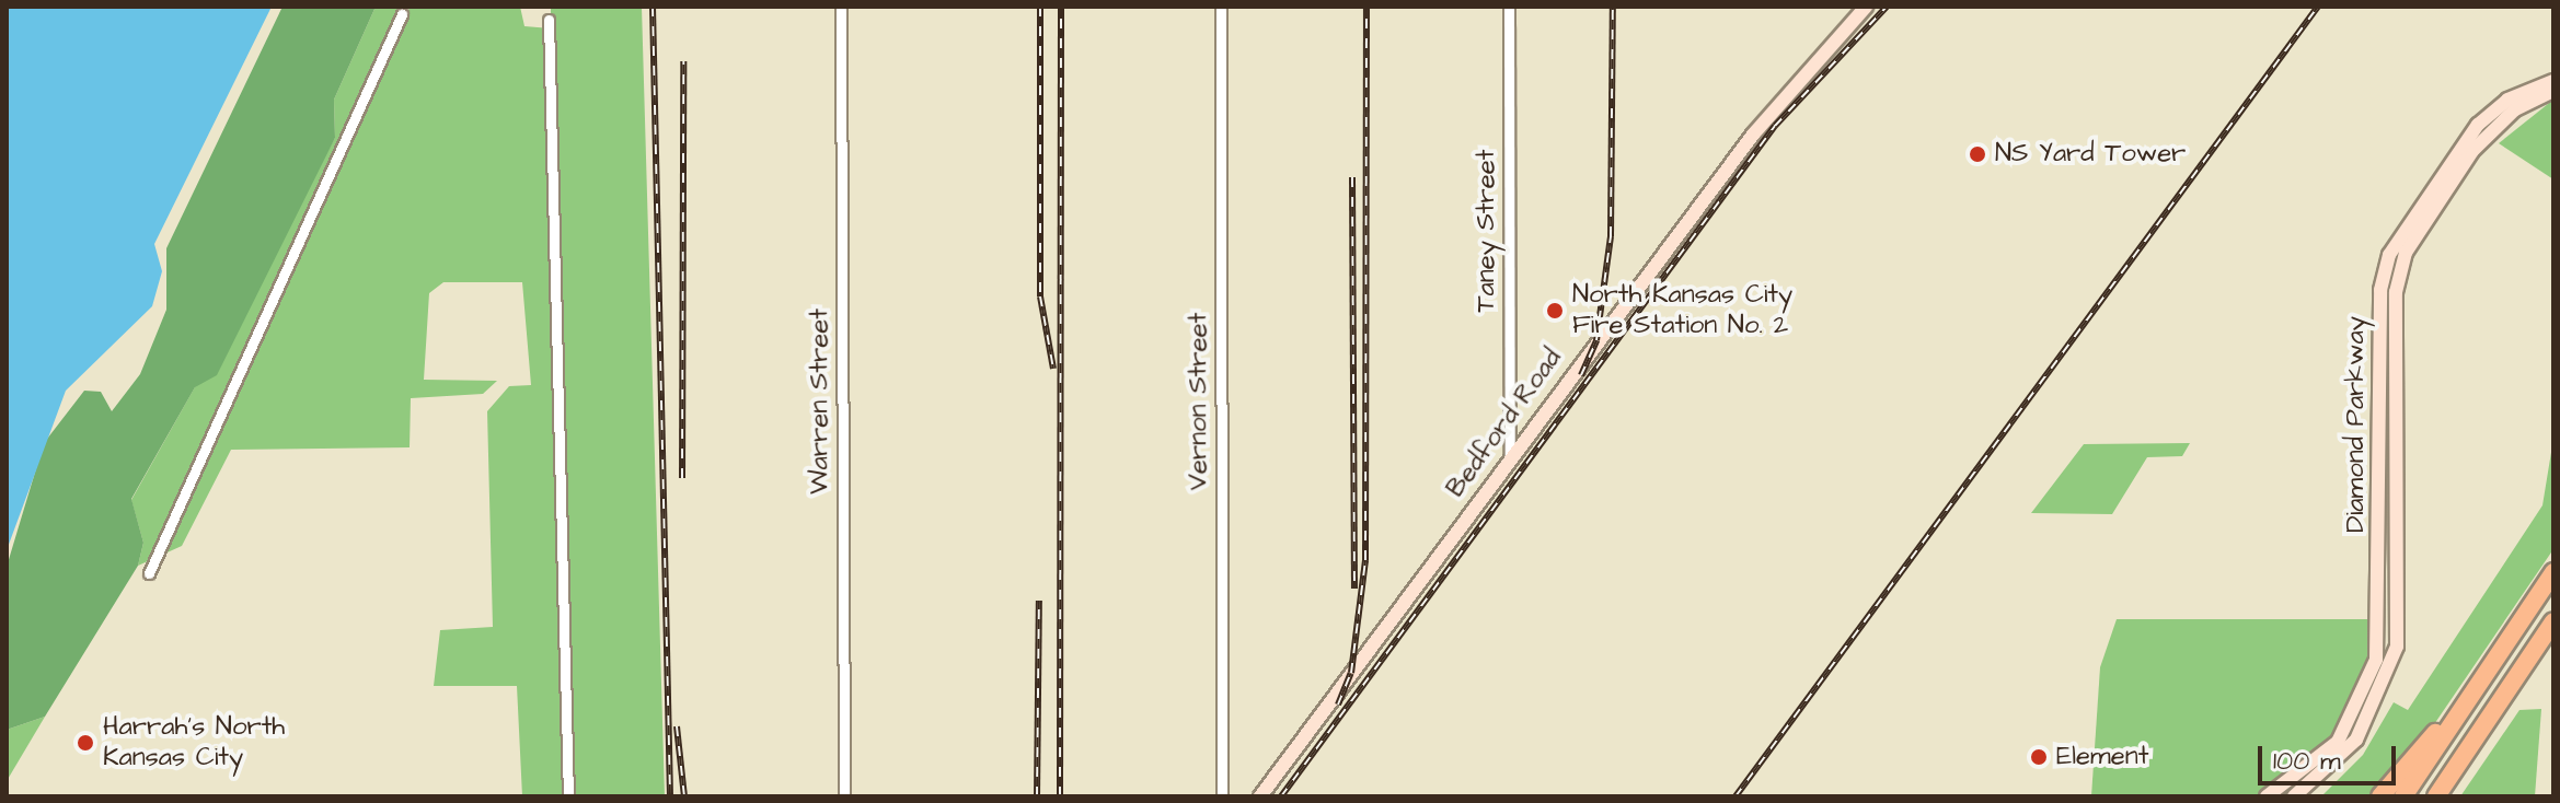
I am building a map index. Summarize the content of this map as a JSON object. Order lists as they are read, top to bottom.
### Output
{
  "streets": {
    "street": [
      "Taney Street",
      "Warren Street",
      "Vernon Street",
      "Bedford Road",
      "Diamond Parkway"
    ]
  },
  "crossings": [
    ["Taney Street", "Bedford Road"]
  ],
  "places": [
    "NS Yard Tower",
    "North Kansas City Fire Station No. 2",
    "Harrah's North Kansas City",
    "Element"
  ],
  "scale_bar": "100 m"
}
